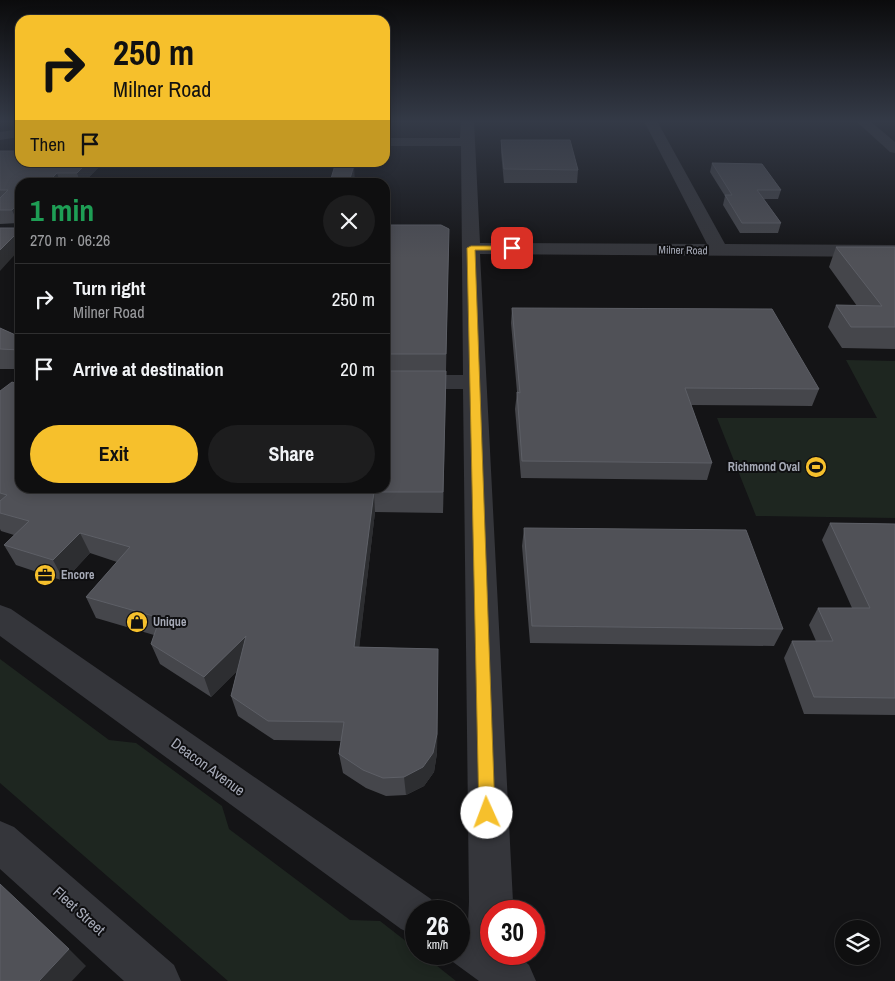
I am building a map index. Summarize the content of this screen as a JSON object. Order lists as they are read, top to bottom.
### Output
{
  "streets": {
    "street": ["Milner Road", "Deacon Avenue", "Fleet Street"]
  },
  "places": {
    "sports": ["Richmond Oval"],
    "office": ["Encore"],
    "shop": ["Unique"]
  },
  "page": {
    "turn": ["250 m", "Milner Road"],
    "then": "Then",
    "heading": ["1 min", "270 m · 06:26"],
    "list": [
      {
        "name": "Turn right",
        "note": "Milner Road",
        "value": "250 m"
      },
      {
        "name": "Arrive at destination",
        "value": "20 m"
      }
    ],
    "buttons": ["Exit", "Share"],
    "speed": "26 km/h",
    "limit": "30"
  }
}
